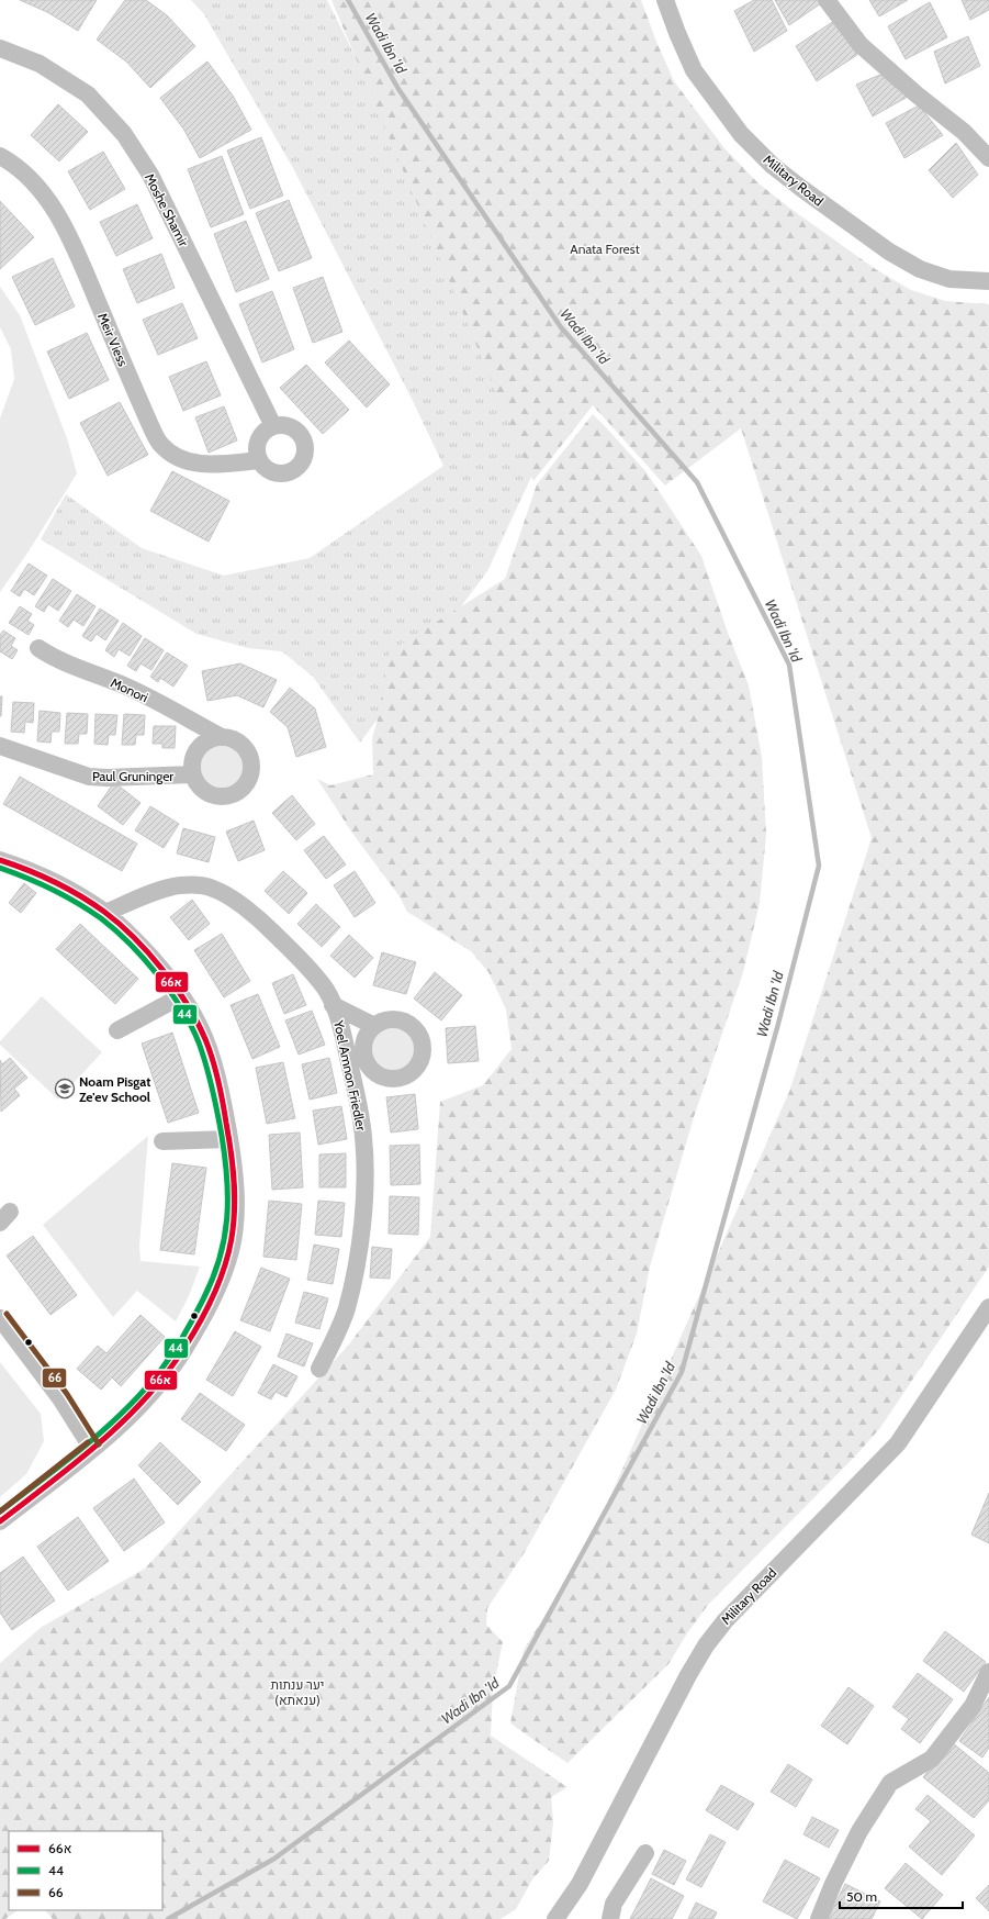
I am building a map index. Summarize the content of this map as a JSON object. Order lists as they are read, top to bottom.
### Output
{
  "streets": {
    "street": [
      "Military Road",
      "Moshe Shamir",
      "Meir Viess",
      "Monori",
      "Paul Gruninger",
      "Yoel Amnon Friedler"
    ]
  },
  "crossings": [
    ["Moshe Shamir", "Meir Viess"],
    ["Monori", "Paul Gruninger"]
  ],
  "water": ["Wadi Ibn 'Id"],
  "parks": ["Anata Forest", "יער ענתות (ענאתא)"],
  "places": {
    "school or university": ["Noam Pisgat Ze'ev School"]
  },
  "lines": ["transit line 66א", "transit line 44", "transit line 66"],
  "legend": ["66א", "44", "66"],
  "scale_bar": "50 m"
}
